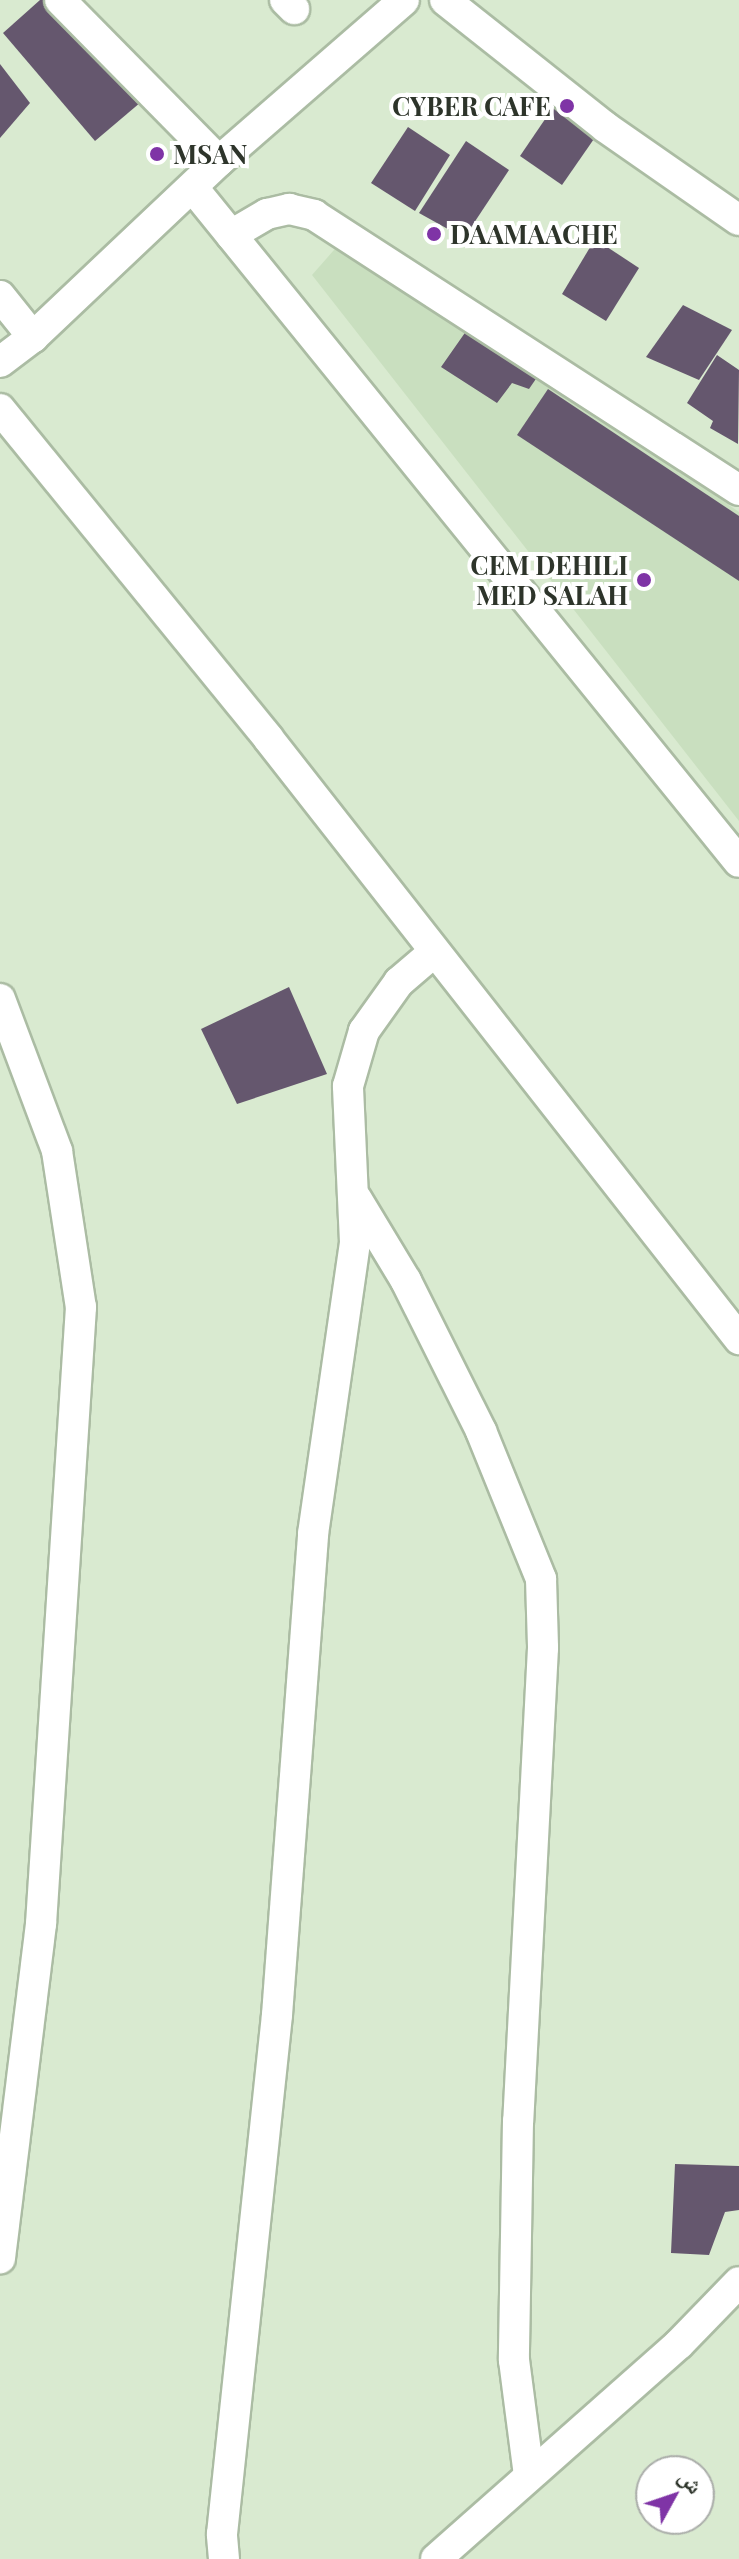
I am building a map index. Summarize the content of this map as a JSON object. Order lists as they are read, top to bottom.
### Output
{
  "places": [
    "CYBER CAFE",
    "MSAN",
    "DAAMAACHE",
    "CEM DEHILI MED SALAH"
  ],
  "north": "top right"
}
